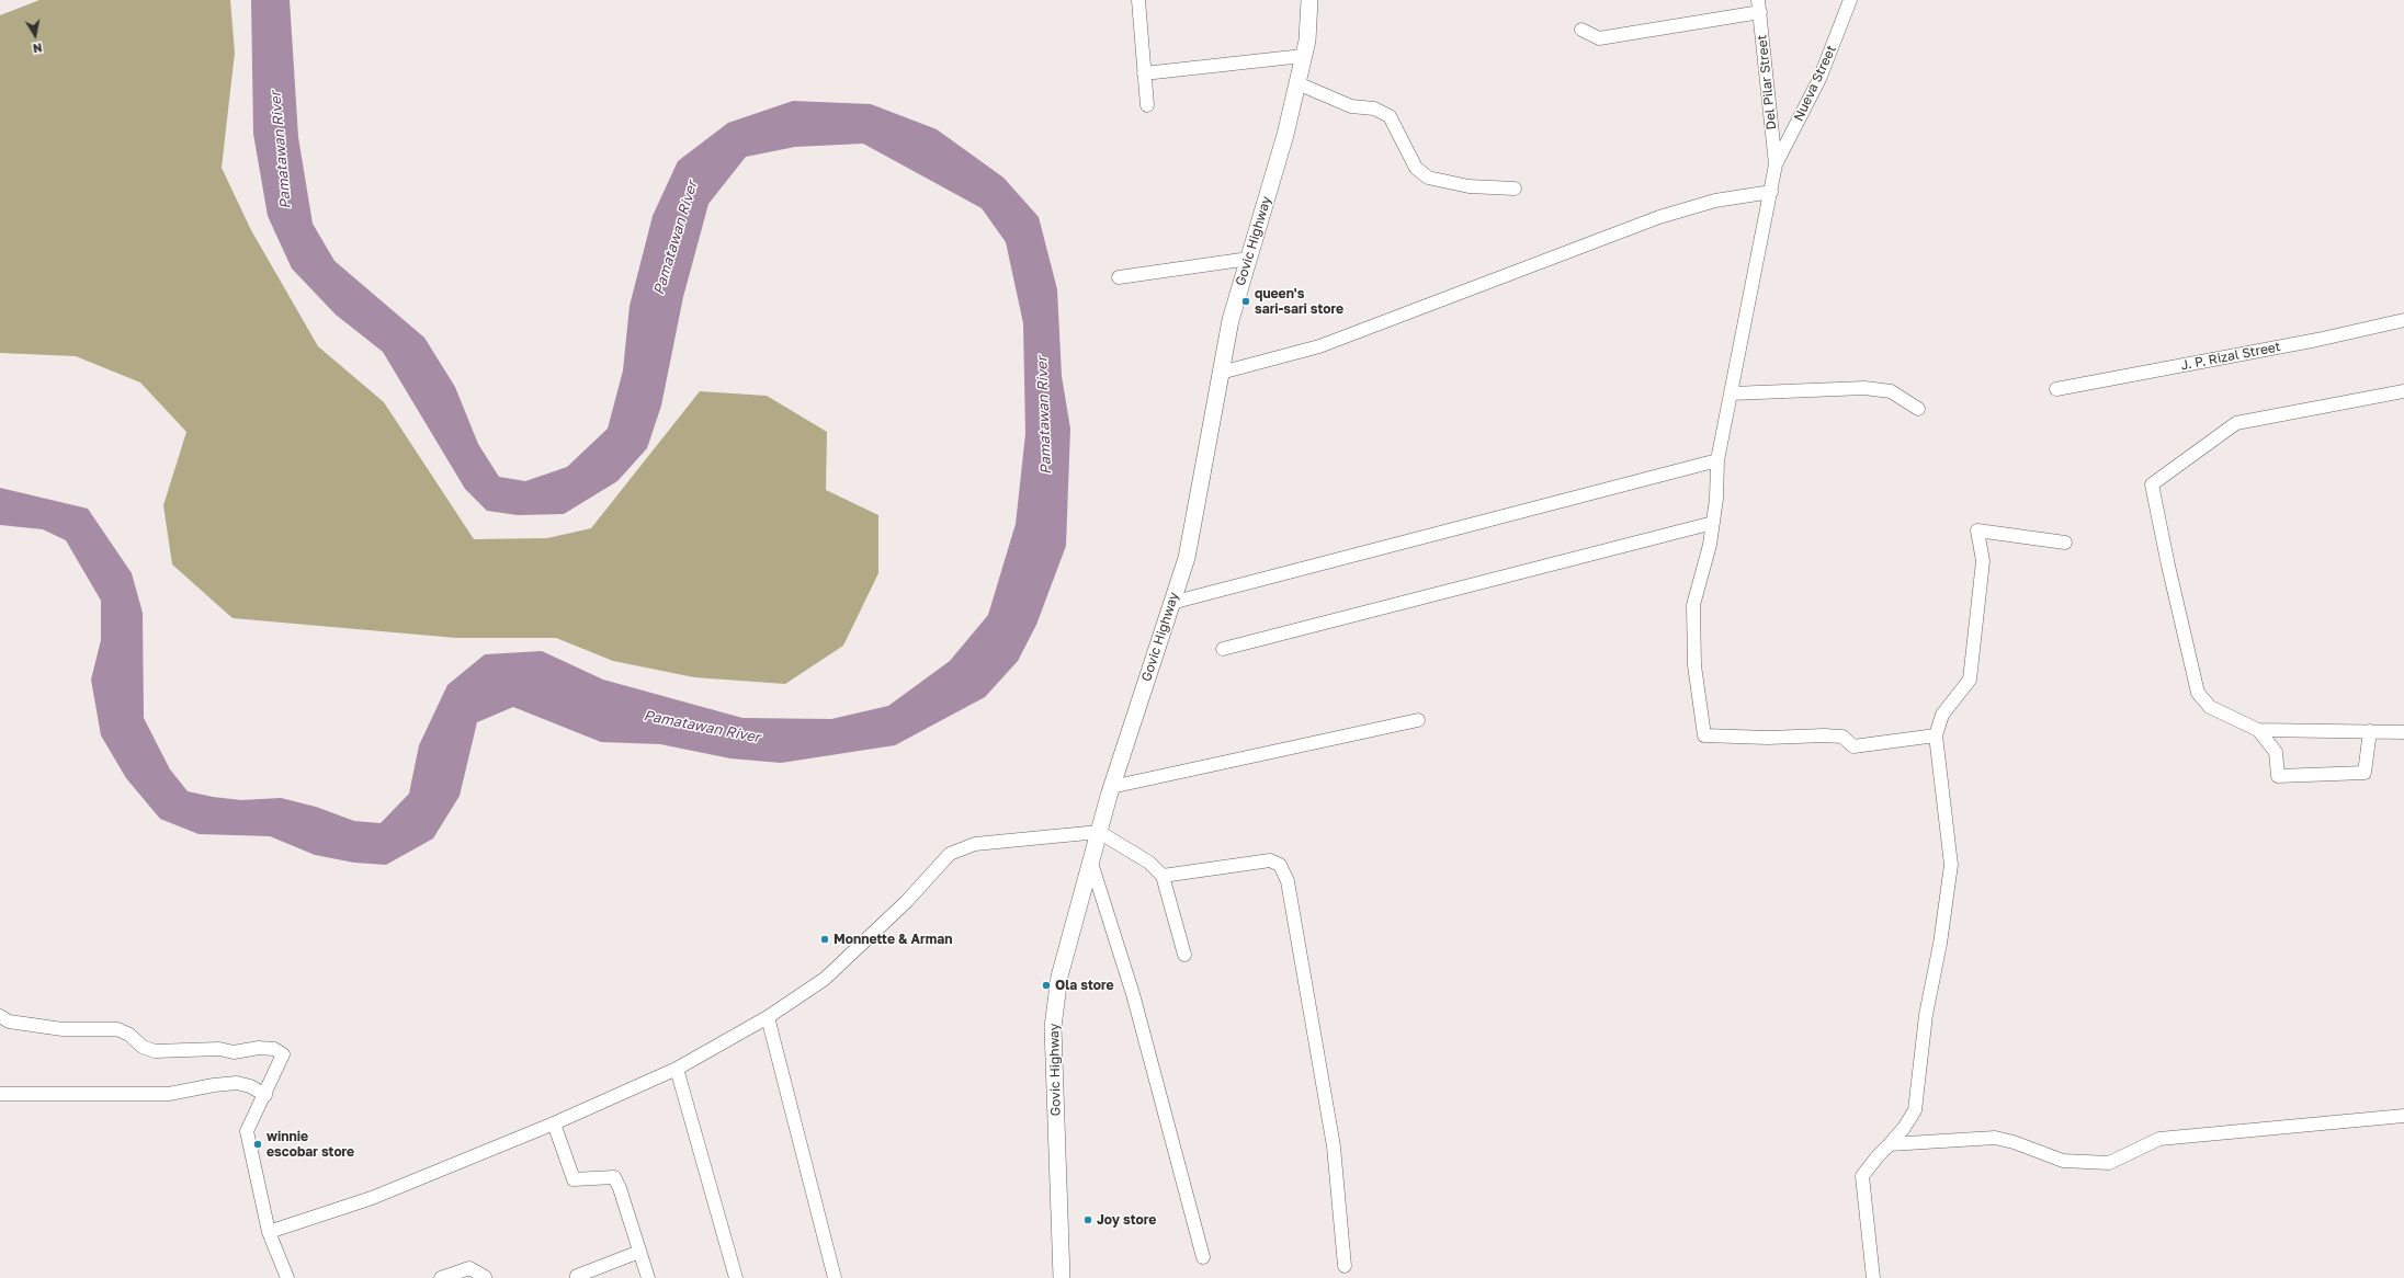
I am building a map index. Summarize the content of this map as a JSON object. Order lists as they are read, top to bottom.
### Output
{
  "streets": {
    "main road": ["Govic Highway"],
    "street": ["Del Pilar Street", "Nueva Street", "J. P. Rizal Street"]
  },
  "crossings": [
    ["Del Pilar Street", "Nueva Street"]
  ],
  "water": ["Pamatawan River"],
  "places": [
    "queen's sari-sari store",
    "Monnette & Arman",
    "Ola store",
    "winnie escobar store",
    "Joy store"
  ],
  "north": "bottom"
}
